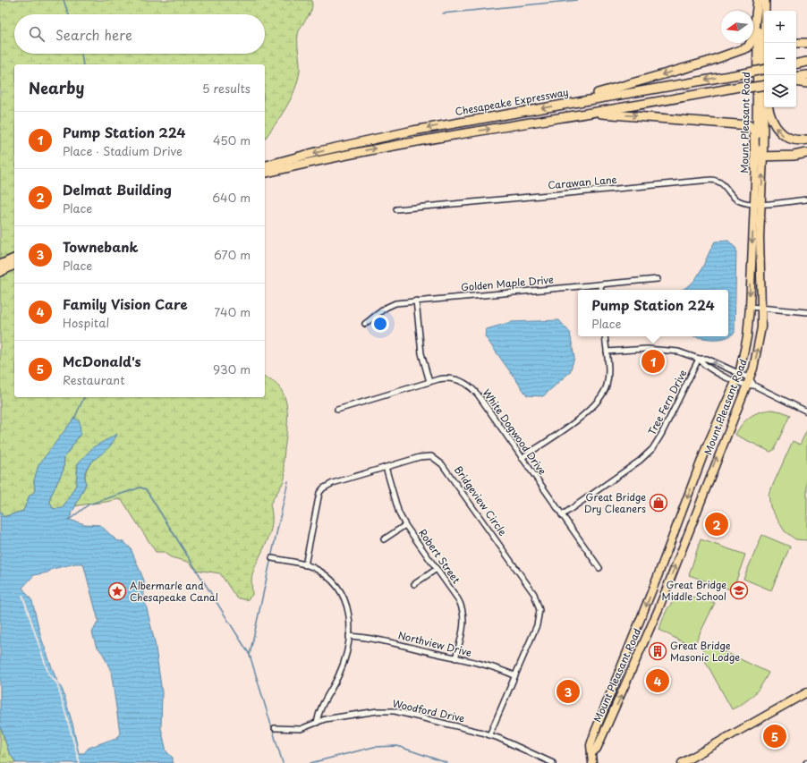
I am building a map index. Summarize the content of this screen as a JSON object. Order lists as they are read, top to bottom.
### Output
{
  "streets": {
    "highway": ["Chesapeake Expressway", "Mount Pleasant Road"],
    "street": [
      "Carawan Lane",
      "Golden Maple Drive",
      "Tree Fern Drive",
      "White Dogwood Drive",
      "Bridgeview Circle",
      "Robert Street",
      "Northview Drive",
      "Woodford Drive"
    ]
  },
  "crossings": [
    ["Mount Pleasant Road", "Carawan Lane"],
    ["Tree Fern Drive", "White Dogwood Drive"],
    ["Bridgeview Circle", "Robert Street"],
    ["Bridgeview Circle", "Northview Drive"],
    ["Bridgeview Circle", "Woodford Drive"],
    ["Robert Street", "Northview Drive"]
  ],
  "places": {
    "shop": ["Great Bridge Dry Cleaners"],
    "school or university": ["Great Bridge Middle School"],
    "place": ["Albermarle and Chesapeake Canal"],
    "building": ["Great Bridge Masonic Lodge"]
  },
  "north": "left",
  "page": {
    "map_buttons": ["+", "−"],
    "search": "Search here",
    "heading": ["Nearby", "5 results"],
    "list": [
      {
        "mark": "1",
        "name": "Pump Station 224",
        "note": "Place · Stadium Drive",
        "value": "450 m"
      },
      {
        "mark": "2",
        "name": "Delmat Building",
        "note": "Place",
        "value": "640 m"
      },
      {
        "mark": "3",
        "name": "Townebank",
        "note": "Place",
        "value": "670 m"
      },
      {
        "mark": "4",
        "name": "Family Vision Care",
        "note": "Hospital",
        "value": "740 m"
      },
      {
        "mark": "5",
        "name": "McDonald's",
        "note": "Restaurant",
        "value": "930 m"
      }
    ],
    "popup": ["Pump Station 224", "Place"],
    "pins": [
      "1",
      "2",
      "4",
      "3",
      "5"
    ]
  }
}
